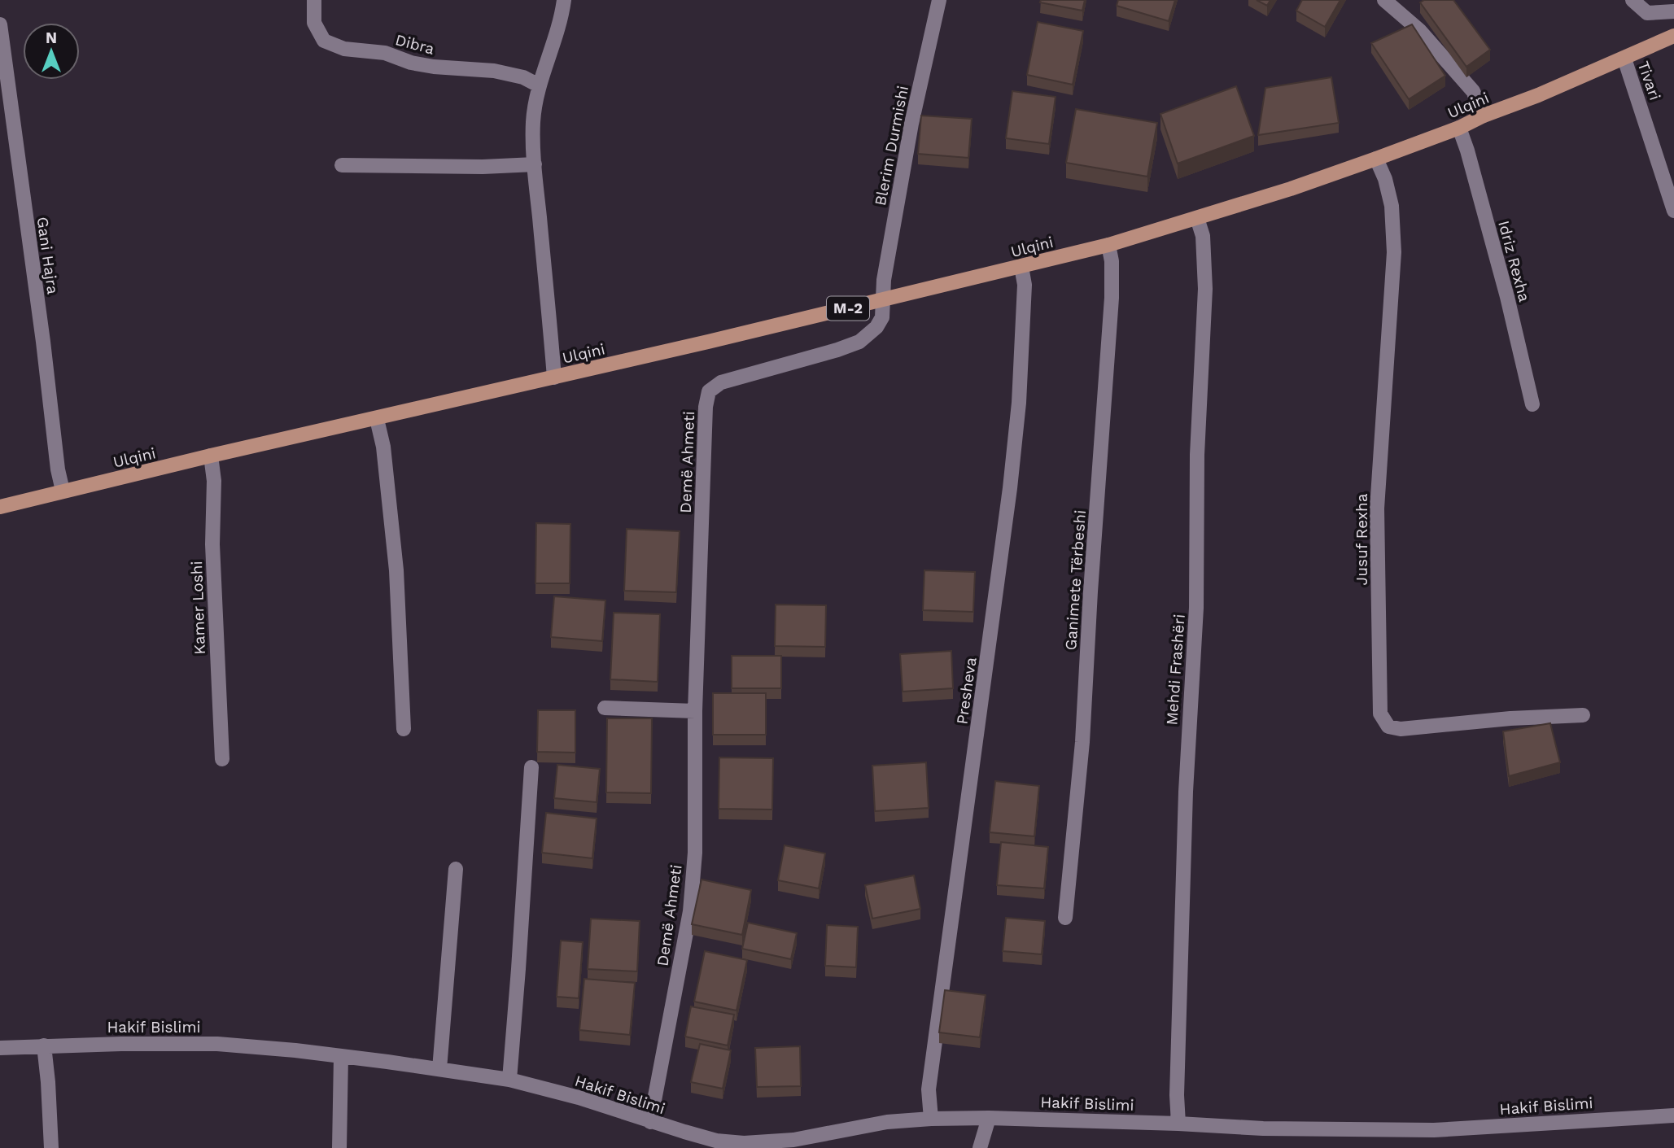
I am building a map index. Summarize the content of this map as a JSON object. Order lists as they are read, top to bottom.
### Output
{
  "streets": {
    "main road": ["Ulqini", "M-2"],
    "street": [
      "Dibra",
      "Tivari",
      "Blerim Durmishi",
      "Gani Hajra",
      "Idriz Rexha",
      "Demë Ahmeti",
      "Jusuf Rexha",
      "Ganimete Tërbeshi",
      "Kamer Loshi",
      "Mehdi Frashëri",
      "Presheva",
      "Hakif Bislimi"
    ]
  },
  "crossings": [
    ["Tivari", "Ulqini"],
    ["Ulqini", "Blerim Durmishi"],
    ["Ulqini", "Gani Hajra"],
    ["Ulqini", "Idriz Rexha"],
    ["Ulqini", "Demë Ahmeti"],
    ["Ulqini", "Jusuf Rexha"],
    ["Ulqini", "Ganimete Tërbeshi"],
    ["Ulqini", "Kamer Loshi"],
    ["Ulqini", "Mehdi Frashëri"],
    ["Ulqini", "Presheva"],
    ["Blerim Durmishi", "Demë Ahmeti"],
    ["Demë Ahmeti", "Hakif Bislimi"],
    ["Mehdi Frashëri", "Hakif Bislimi"],
    ["Presheva", "Hakif Bislimi"]
  ],
  "north": "top"
}
